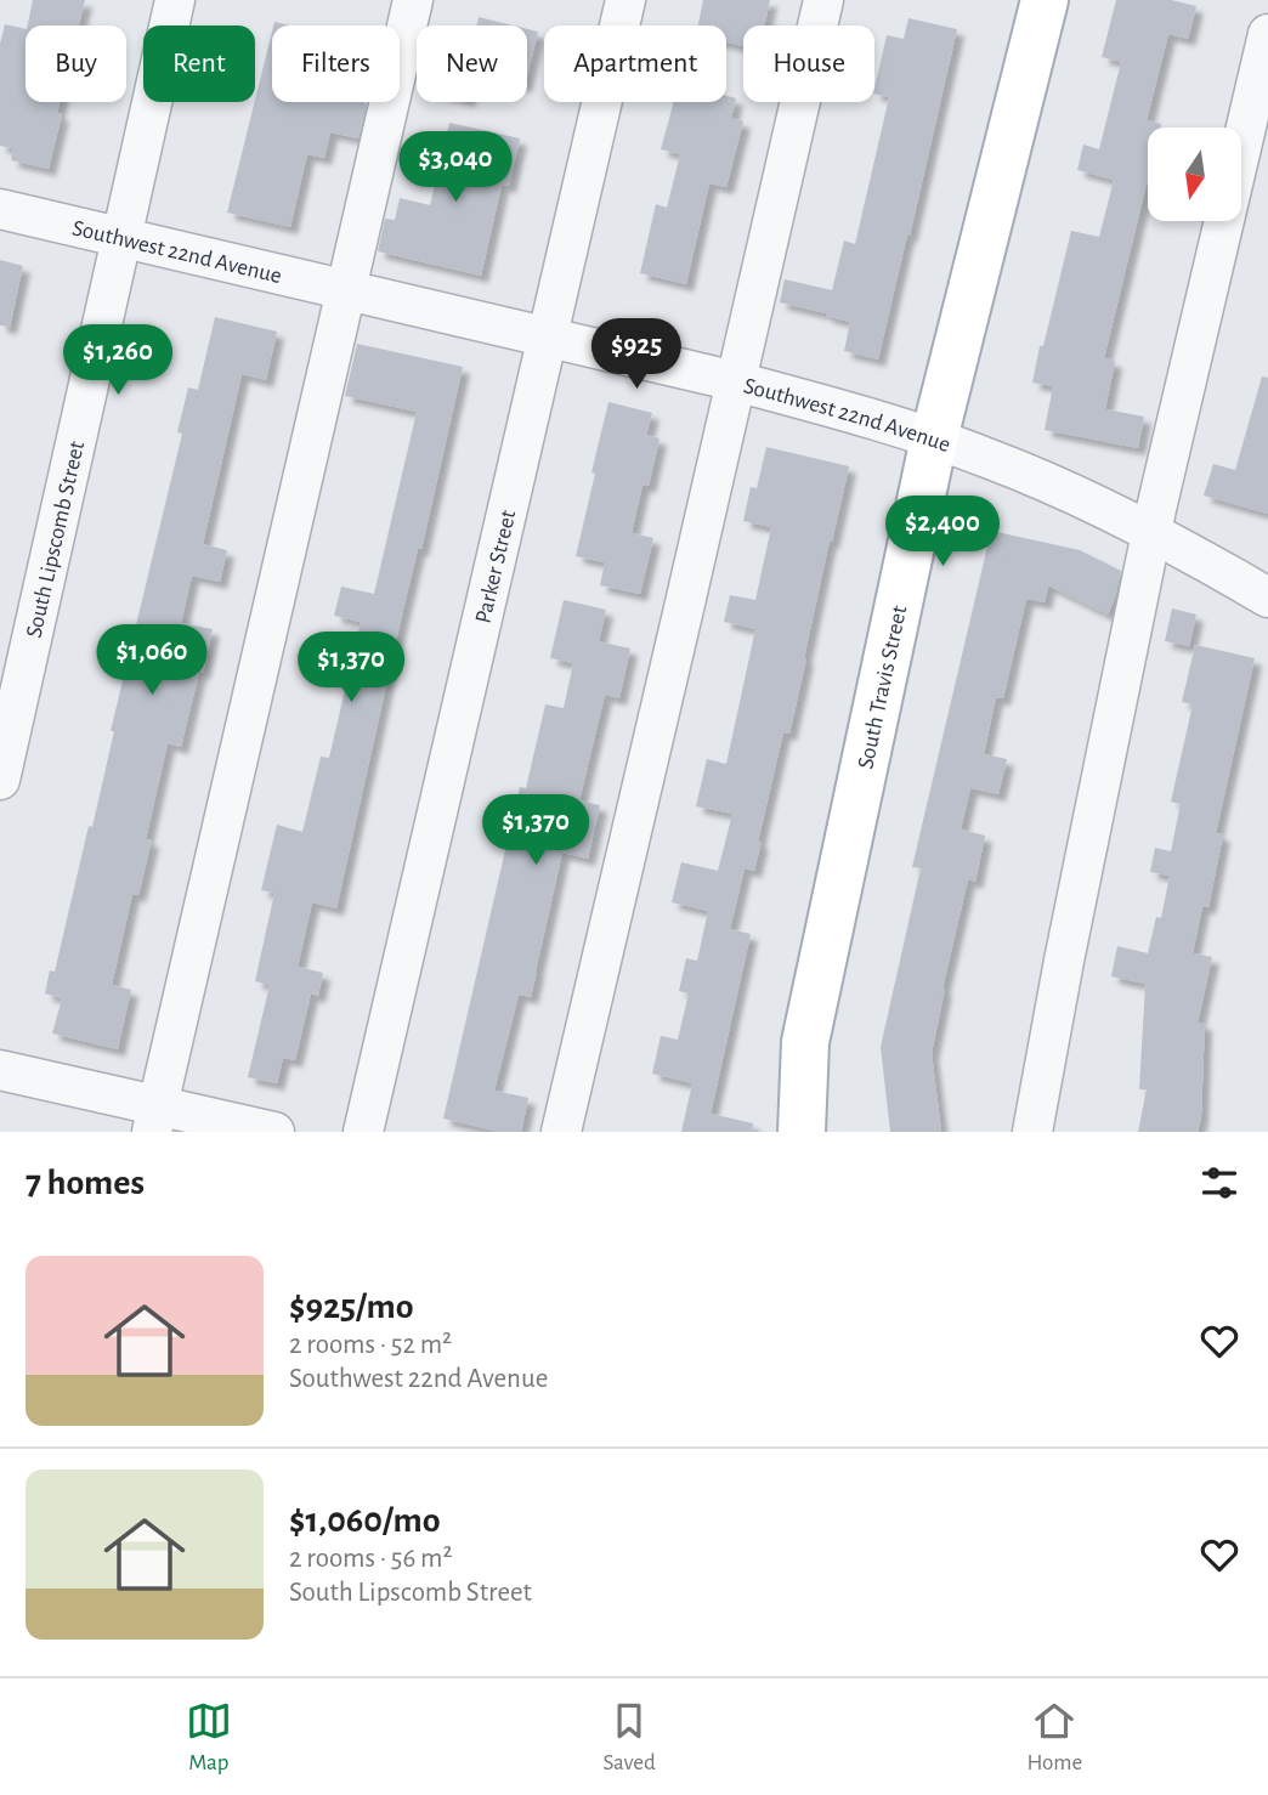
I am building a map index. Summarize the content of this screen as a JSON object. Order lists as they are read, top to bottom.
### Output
{
  "streets": {
    "main road": ["South Travis Street"],
    "street": ["Southwest 22nd Avenue", "South Lipscomb Street", "Parker Street"]
  },
  "crossings": [
    ["Southwest 22nd Avenue", "South Lipscomb Street"],
    ["Southwest 22nd Avenue", "Parker Street"],
    ["Southwest 22nd Avenue", "South Travis Street"]
  ],
  "north": "bottom",
  "page": {
    "chip": [
      "Buy",
      "Rent",
      "Filters",
      "New",
      "Apartment",
      "House"
    ],
    "price": [
      "$3,040",
      "$925",
      "$1,260",
      "$2,400",
      "$1,060",
      "$1,370",
      "$1,370"
    ],
    "heading": "7 homes",
    "list": [
      {
        "name": "$925/mo",
        "note": "2 rooms · 52 m² · Southwest 22nd Avenue"
      },
      {
        "name": "$1,060/mo",
        "note": "2 rooms · 56 m² · South Lipscomb Street"
      }
    ],
    "tabs": ["Map", "Saved", "Home"]
  }
}
